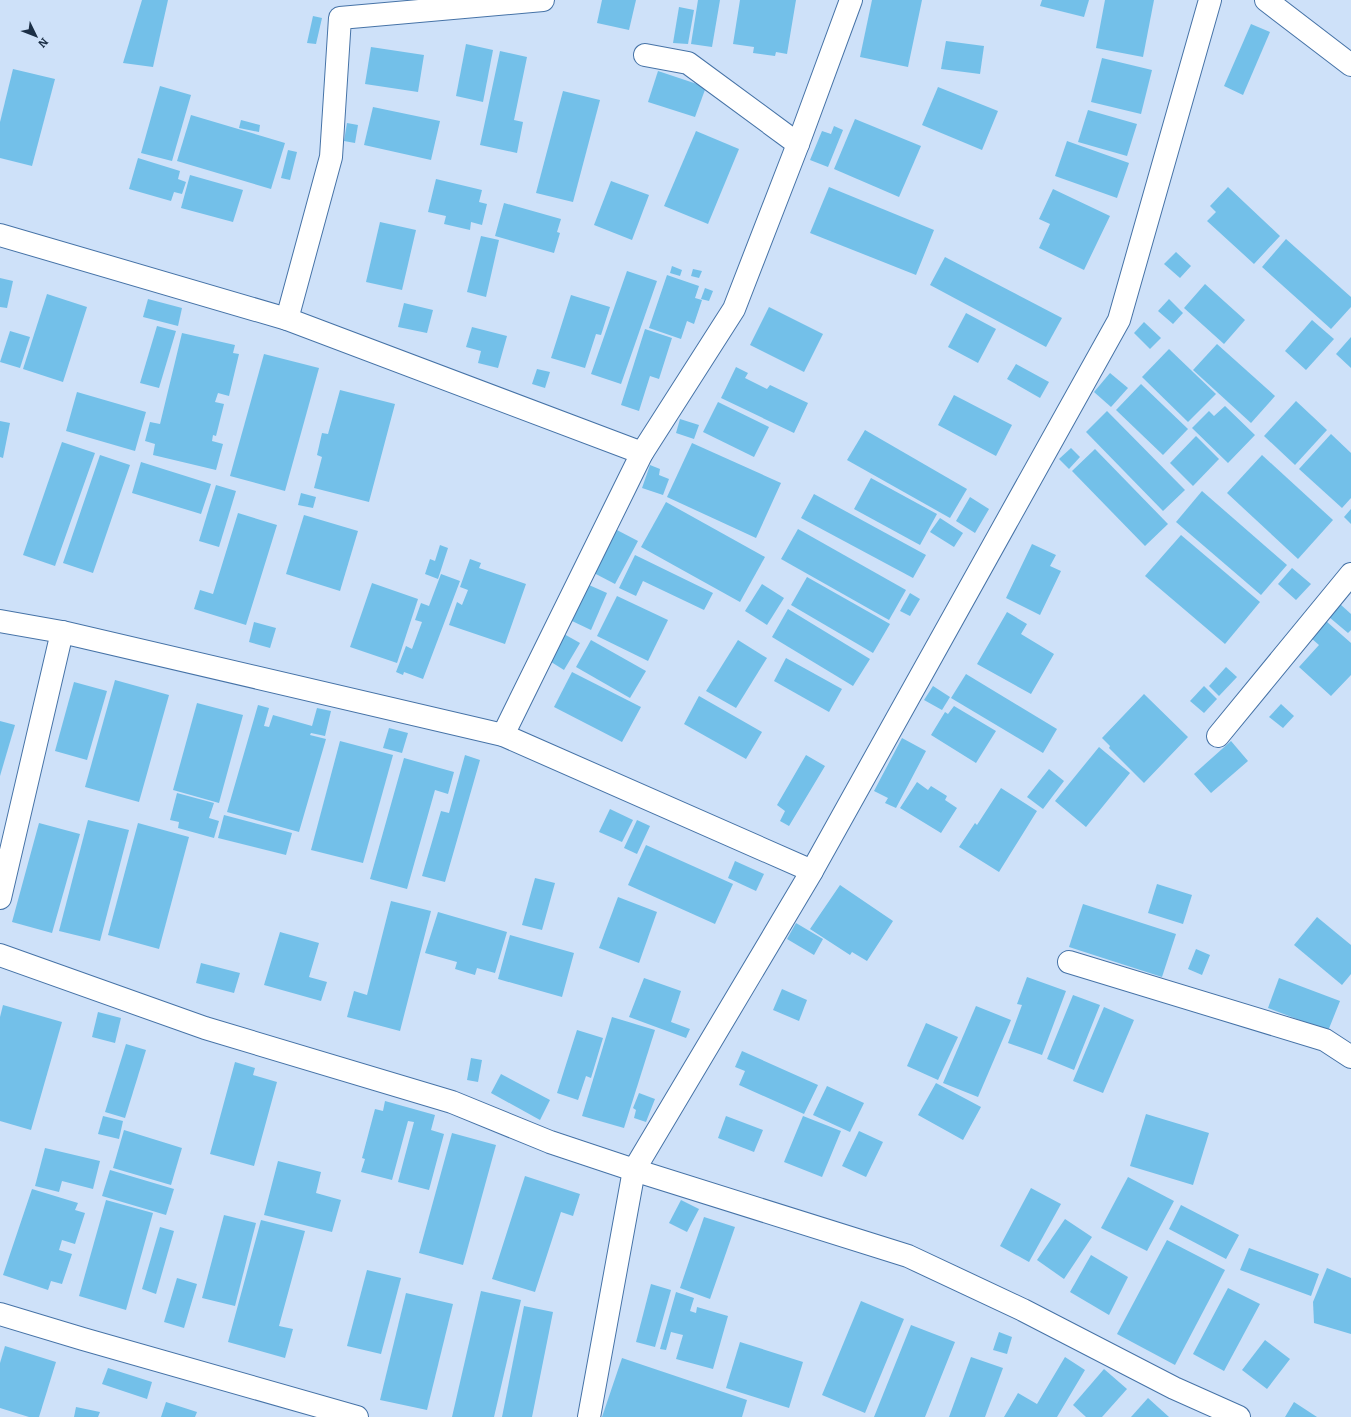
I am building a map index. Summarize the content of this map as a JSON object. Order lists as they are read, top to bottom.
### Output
{
  "north": "bottom right"
}
